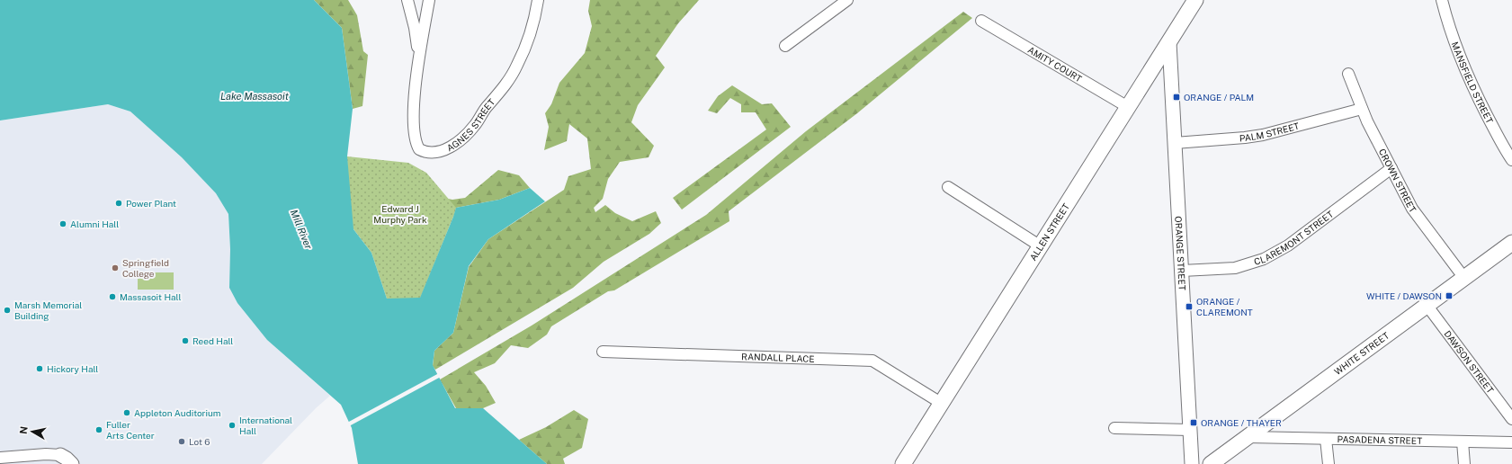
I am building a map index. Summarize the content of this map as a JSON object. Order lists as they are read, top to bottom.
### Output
{
  "streets": {
    "main road": ["ALLEN STREET", "WHITE STREET"],
    "street": [
      "AMITY COURT",
      "MANSFIELD STREET",
      "AGNES STREET",
      "PALM STREET",
      "CROWN STREET",
      "CLAREMONT STREET",
      "ORANGE STREET",
      "RANDALL PLACE",
      "DAWSON STREET",
      "PASADENA STREET"
    ]
  },
  "crossings": [
    ["AMITY COURT", "ALLEN STREET"],
    ["PALM STREET", "CROWN STREET"],
    ["PALM STREET", "ORANGE STREET"],
    ["CROWN STREET", "CLAREMONT STREET"],
    ["CROWN STREET", "WHITE STREET"],
    ["ALLEN STREET", "ORANGE STREET"],
    ["ALLEN STREET", "RANDALL PLACE"],
    ["CLAREMONT STREET", "ORANGE STREET"],
    ["WHITE STREET", "DAWSON STREET"],
    ["WHITE STREET", "PASADENA STREET"]
  ],
  "water": ["Lake Massasoit", "Mill River"],
  "parks": ["Edward J Murphy Park"],
  "places": {
    "transit": [
      "ORANGE / PALM",
      "WHITE / DAWSON",
      "ORANGE / CLAREMONT",
      "ORANGE / THAYER"
    ],
    "other": [
      "Power Plant",
      "Alumni Hall",
      "Springfield College",
      "Massasoit Hall",
      "Marsh Memorial Building",
      "Reed Hall",
      "Hickory Hall",
      "Appleton Auditorium",
      "International Hall",
      "Fuller Arts Center",
      "Lot 6"
    ]
  },
  "north": "left"
}
